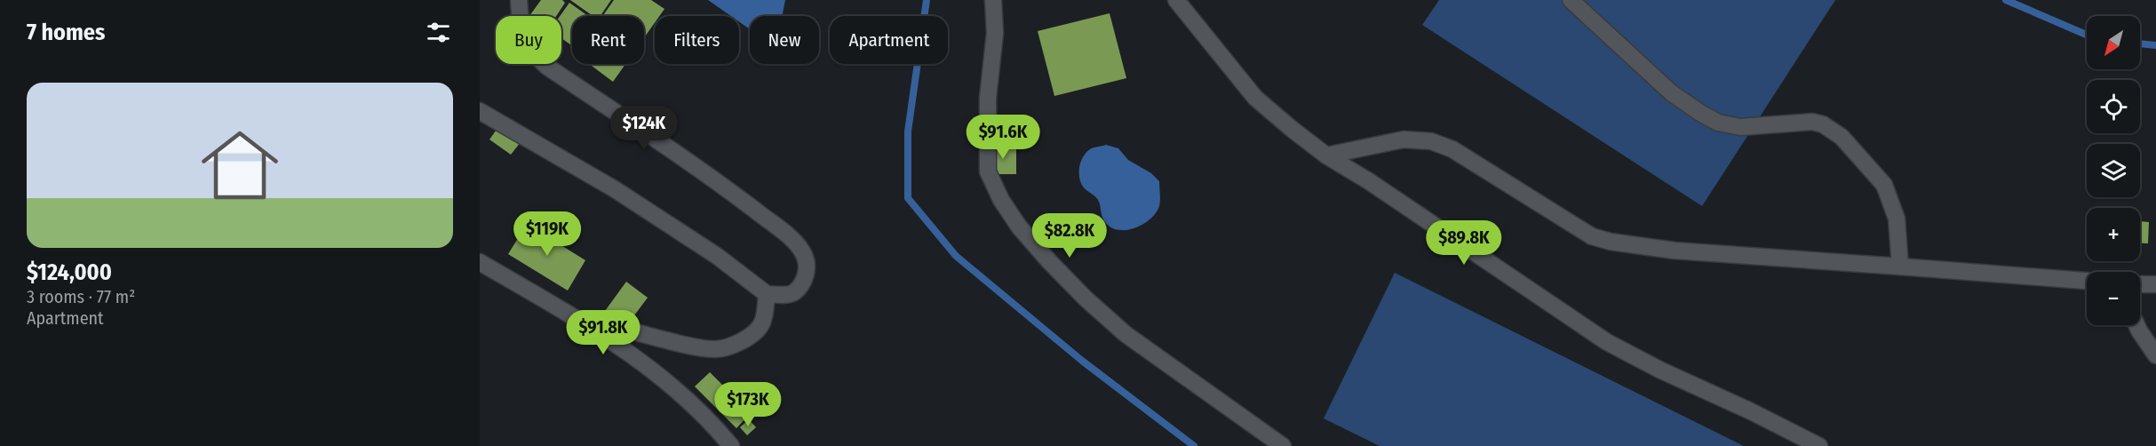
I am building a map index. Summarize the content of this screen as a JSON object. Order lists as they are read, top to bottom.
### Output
{
  "north": "bottom left",
  "page": {
    "heading": "7 homes",
    "map_buttons": ["+", "−"],
    "chip": [
      "Buy",
      "Rent",
      "Filters",
      "New",
      "Apartment"
    ],
    "list": [
      {
        "name": "$124,000",
        "note": "3 rooms · 77 m² · Apartment"
      }
    ],
    "price": [
      "$124K",
      "$91.6K",
      "$119K",
      "$82.8K",
      "$89.8K",
      "$91.8K",
      "$173K"
    ]
  }
}
